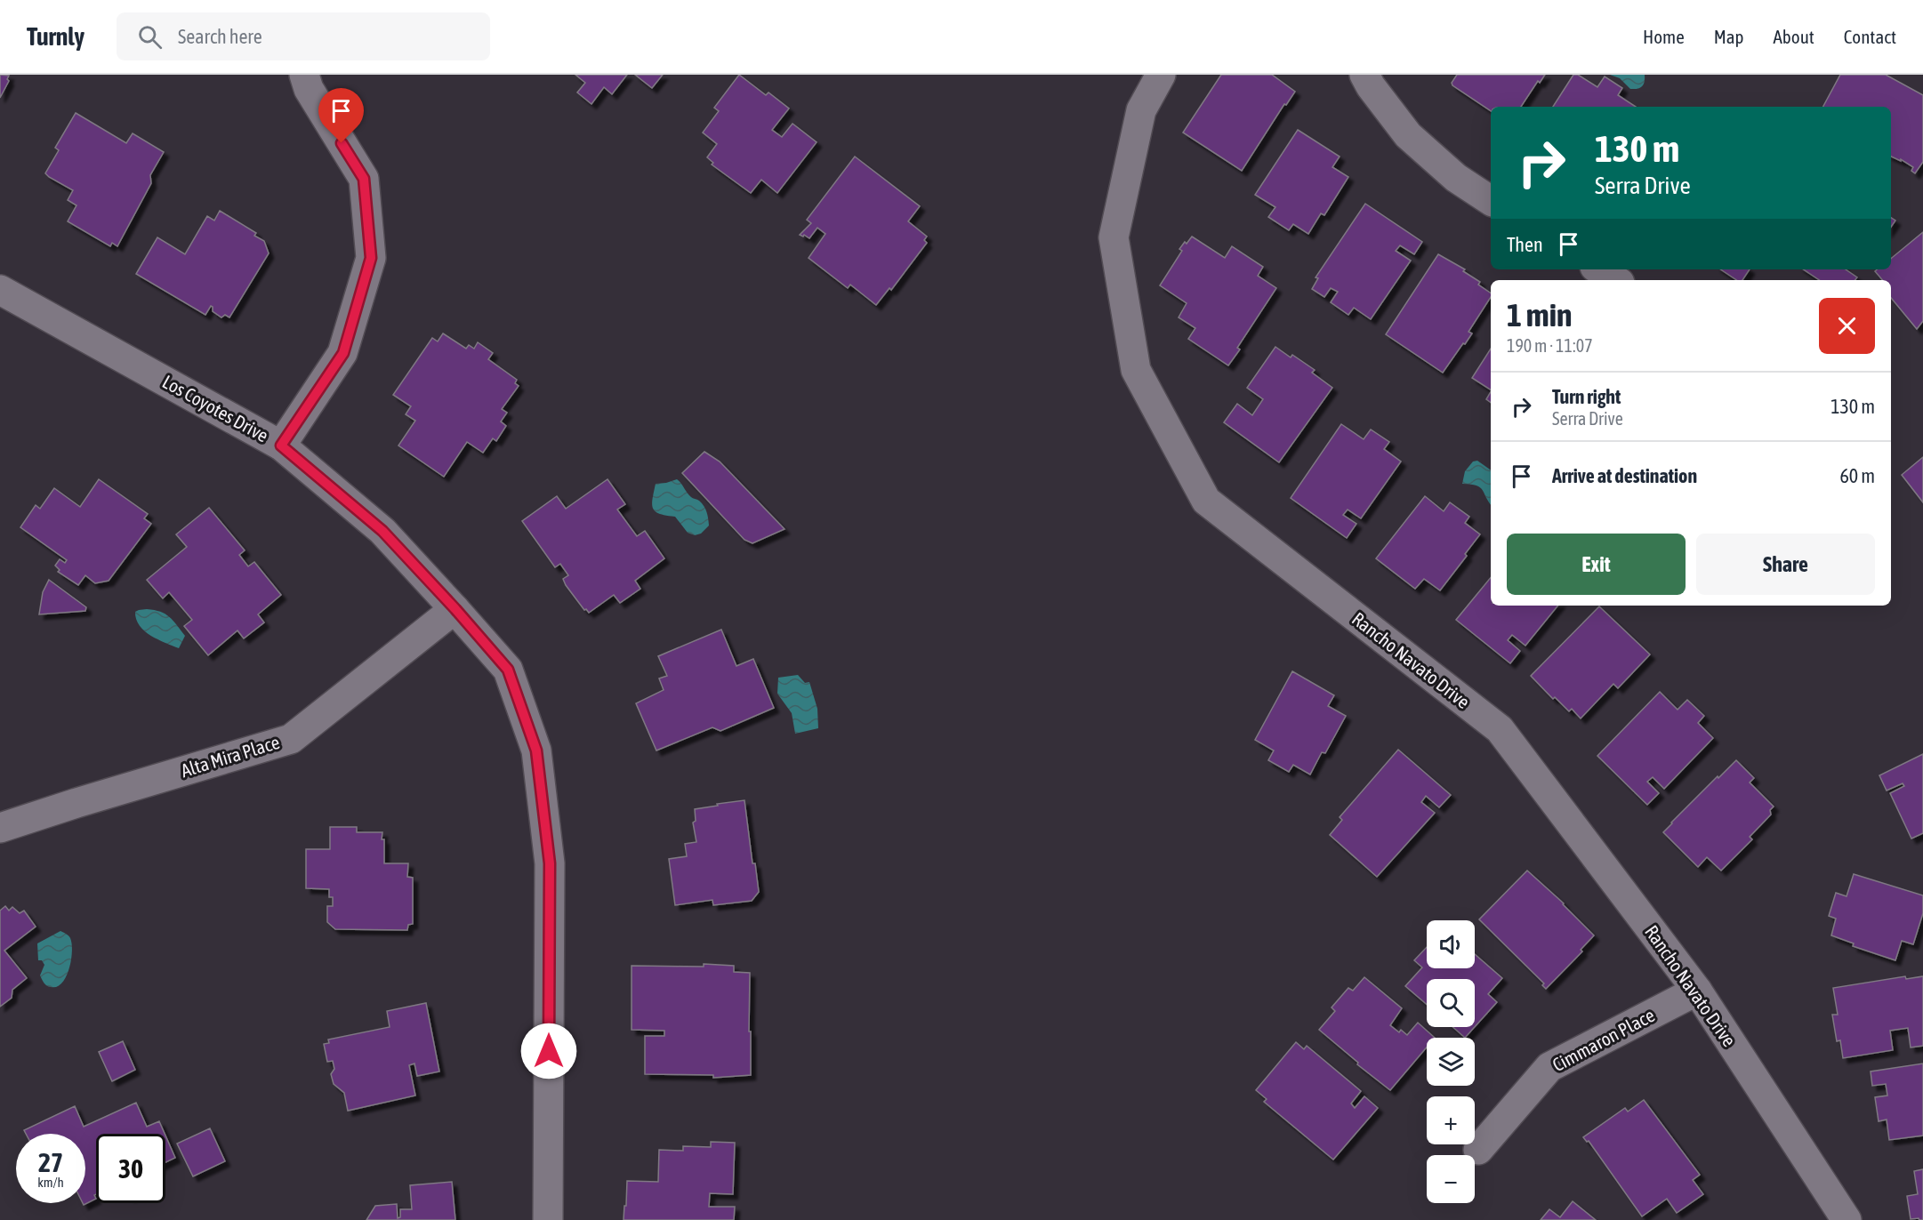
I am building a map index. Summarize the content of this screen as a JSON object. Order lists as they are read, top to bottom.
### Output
{
  "streets": {
    "street": [
      "Los Coyotes Drive",
      "Rancho Navato Drive",
      "Alta Mira Place",
      "Cimmaron Place"
    ]
  },
  "crossings": [
    ["Los Coyotes Drive", "Alta Mira Place"],
    ["Rancho Navato Drive", "Cimmaron Place"]
  ],
  "page": {
    "header": "Turnly",
    "search": "Search here",
    "nav": [
      "Home",
      "Map",
      "About",
      "Contact"
    ],
    "turn": ["130 m", "Serra Drive"],
    "then": "Then",
    "heading": ["1 min", "190 m · 11:07"],
    "list": [
      {
        "name": "Turn right",
        "note": "Serra Drive",
        "value": "130 m"
      },
      {
        "name": "Arrive at destination",
        "value": "60 m"
      }
    ],
    "buttons": ["Exit", "Share"],
    "map_buttons": ["+", "−"],
    "speed": "27 km/h",
    "limit": "30"
  }
}
